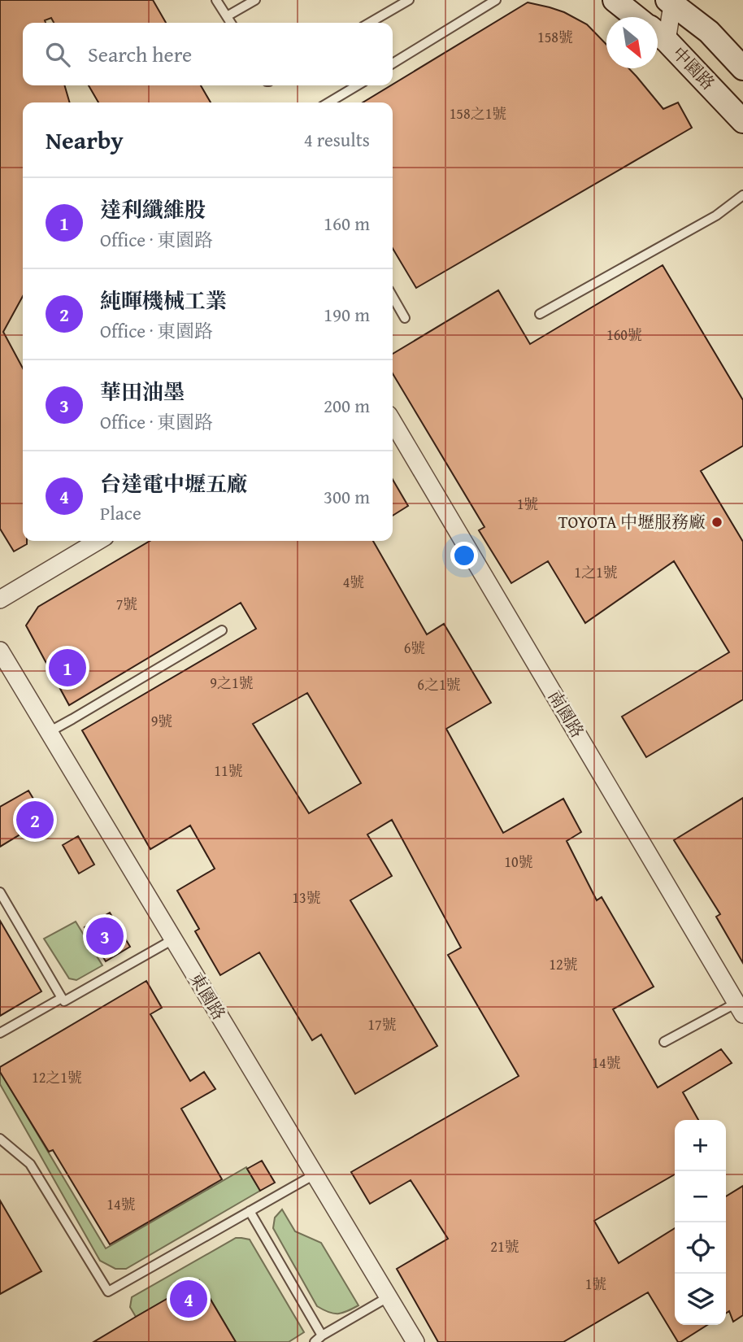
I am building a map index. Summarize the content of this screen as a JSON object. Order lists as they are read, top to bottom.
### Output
{
  "streets": {
    "main road": ["中園路"],
    "street": ["南園路", "東園路"]
  },
  "places": ["TOYOTA 中壢服務廠"],
  "house_numbers": [
    "158號",
    "158之1號",
    "160號",
    "1號",
    "1之1號",
    "4號",
    "7號",
    "6號",
    "9之1號",
    "6之1號",
    "9號",
    "11號",
    "10號",
    "13號",
    "12號",
    "17號",
    "14號",
    "12之1號",
    "14號",
    "21號",
    "1號"
  ],
  "north": "bottom right",
  "page": {
    "search": "Search here",
    "heading": ["Nearby", "4 results"],
    "list": [
      {
        "mark": "1",
        "name": "達利纖維股",
        "note": "Office · 東園路",
        "value": "160 m"
      },
      {
        "mark": "2",
        "name": "純暉機械工業",
        "note": "Office · 東園路",
        "value": "190 m"
      },
      {
        "mark": "3",
        "name": "華田油墨",
        "note": "Office · 東園路",
        "value": "200 m"
      },
      {
        "mark": "4",
        "name": "台達電中壢五廠",
        "note": "Place",
        "value": "300 m"
      }
    ],
    "pins": [
      "1",
      "2",
      "3",
      "4"
    ],
    "map_buttons": ["+", "−"]
  }
}
